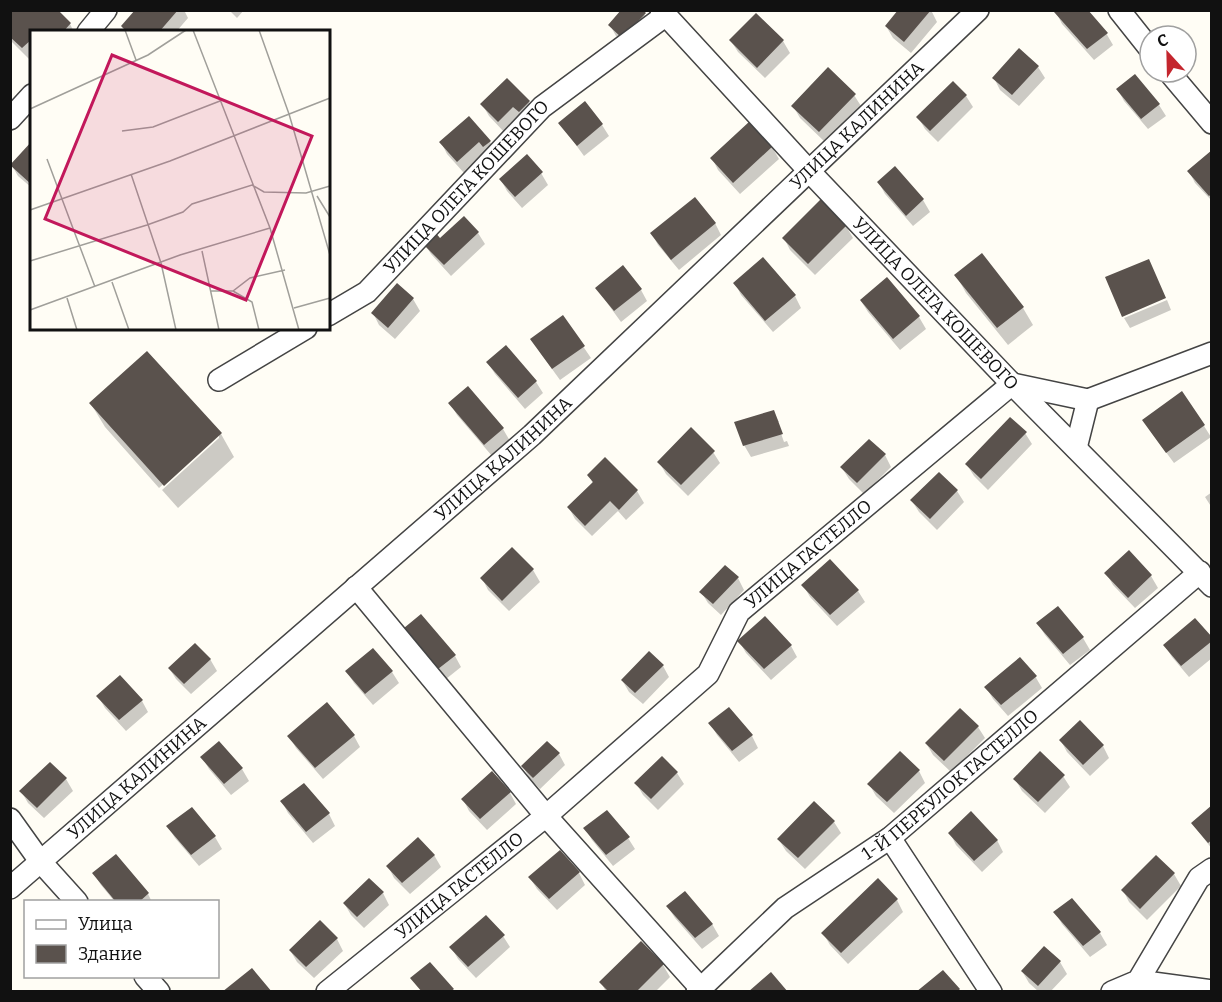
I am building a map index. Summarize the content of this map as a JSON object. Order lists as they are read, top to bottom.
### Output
{
  "streets": {
    "street": [
      "УЛИЦА КАЛИНИНА",
      "УЛИЦА ОЛЕГА КОШЕВОГО",
      "УЛИЦА ГАСТЕЛЛО",
      "1-Й ПЕРЕУЛОК ГАСТЕЛЛО"
    ]
  },
  "crossings": [
    ["УЛИЦА КАЛИНИНА", "УЛИЦА ОЛЕГА КОШЕВОГО"],
    ["УЛИЦА ОЛЕГА КОШЕВОГО", "УЛИЦА ГАСТЕЛЛО"],
    ["УЛИЦА ОЛЕГА КОШЕВОГО", "1-Й ПЕРЕУЛОК ГАСТЕЛЛО"]
  ],
  "legend": ["Улица", "Здание"],
  "north": "top"
}
